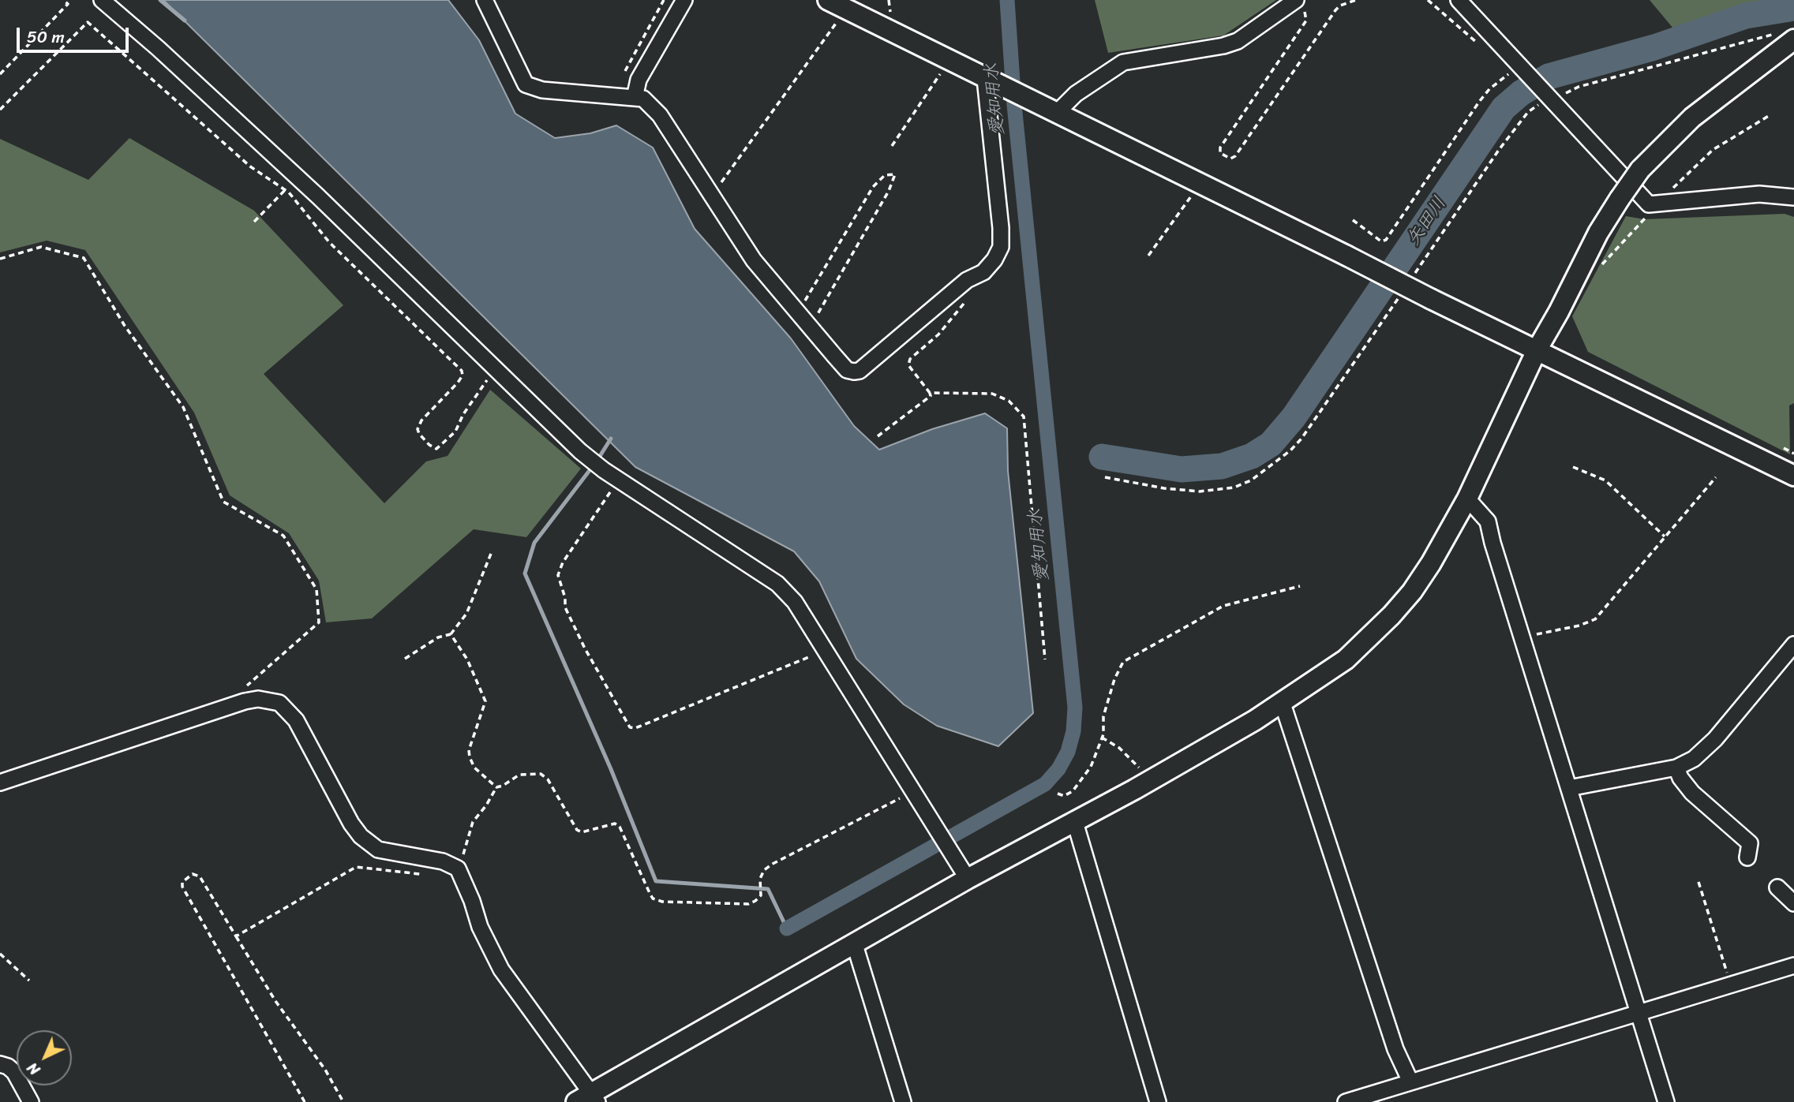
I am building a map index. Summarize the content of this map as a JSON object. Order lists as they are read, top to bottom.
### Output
{
  "water": ["愛知用水", "矢田川"],
  "scale_bar": "50 m",
  "north": "bottom left"
}
